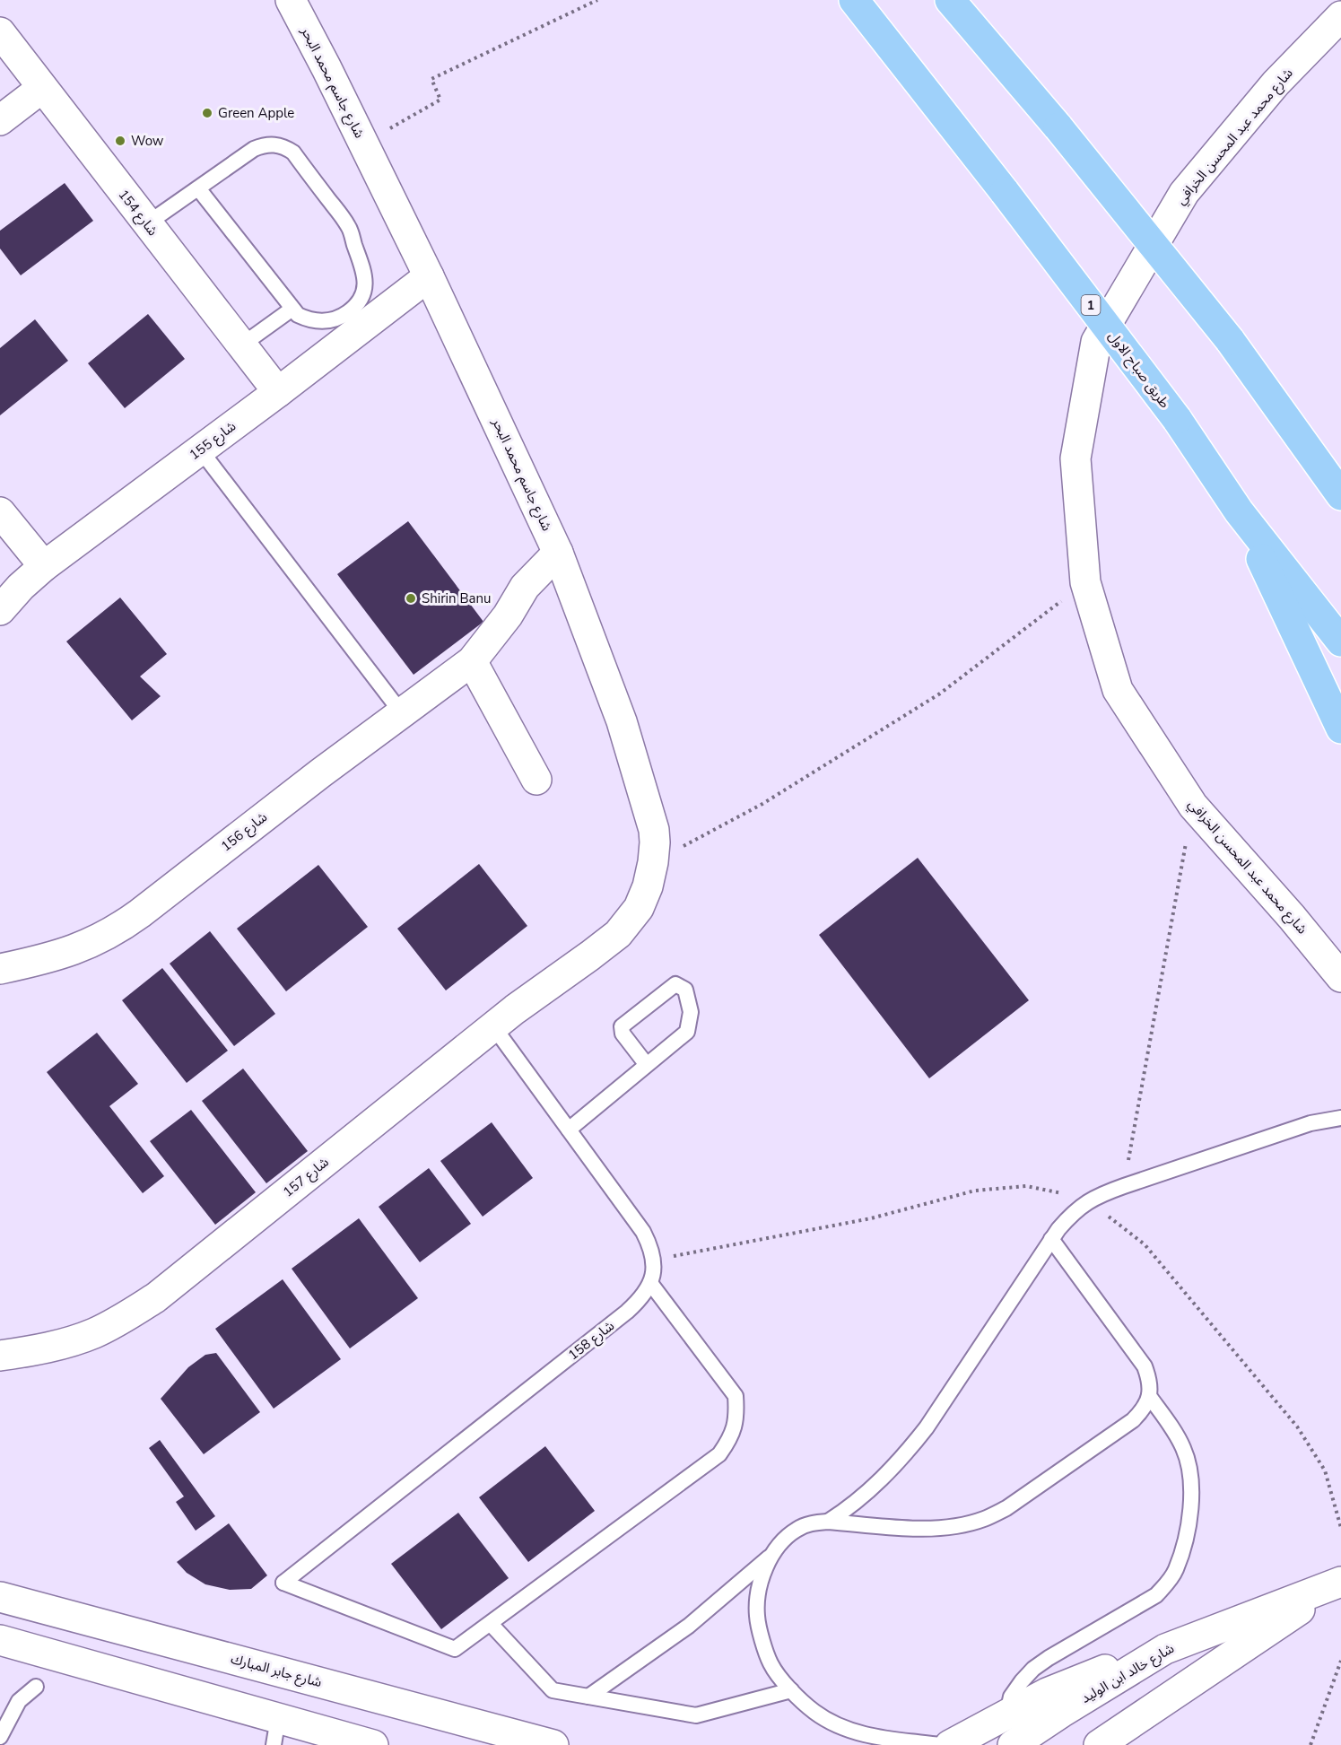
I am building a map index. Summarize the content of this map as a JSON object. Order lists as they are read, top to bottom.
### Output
{
  "streets": {
    "highway": ["1", "طريق صباح الاول"],
    "street": [
      "شارع جاسم محمد البحر",
      "شارع محمد عبد المحسن الخرافي",
      "شارع 154",
      "شارع 155",
      "شارع 156",
      "شارع 157",
      "شارع جابر المبارك",
      "شارع خالد ابن الوليد"
    ],
    "lane": ["شارع 158"]
  },
  "crossings": [
    ["شارع جاسم محمد البحر", "شارع 155"],
    ["شارع جاسم محمد البحر", "شارع 156"],
    ["شارع جاسم محمد البحر", "شارع 157"],
    ["شارع 154", "شارع 155"]
  ],
  "places": ["Green Apple", "Wow", "Shirin Banu"]
}
